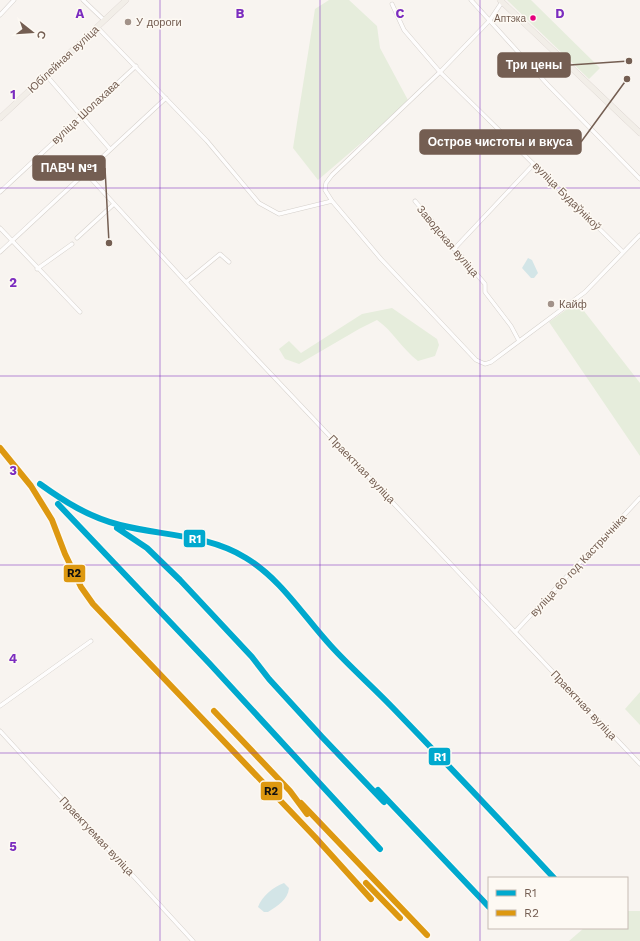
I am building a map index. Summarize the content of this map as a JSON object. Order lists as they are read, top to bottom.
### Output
{
  "streets": {
    "main road": ["Юбілейная вуліца"],
    "street": [
      "вуліца Шолахава",
      "вуліца Будаўнікоў",
      "Заводская вуліца",
      "Праектная вуліца",
      "вуліца 60 год Кастрычніка",
      "Праектуемая вуліца"
    ]
  },
  "crossings": [
    ["Праектная вуліца", "вуліца 60 год Кастрычніка"]
  ],
  "places": [
    "Аптэка",
    "У дороги",
    "Три цены",
    "Остров чистоты и вкуса",
    "ПАВЧ №1",
    "Кайф"
  ],
  "lines": ["transit line R2", "transit line R1"],
  "legend": ["R1", "R2"],
  "north": "right",
  "grid": {
    "columns": [
      "A",
      "B",
      "C",
      "D"
    ],
    "rows": [
      "1",
      "2",
      "3",
      "4",
      "5"
    ]
  }
}
